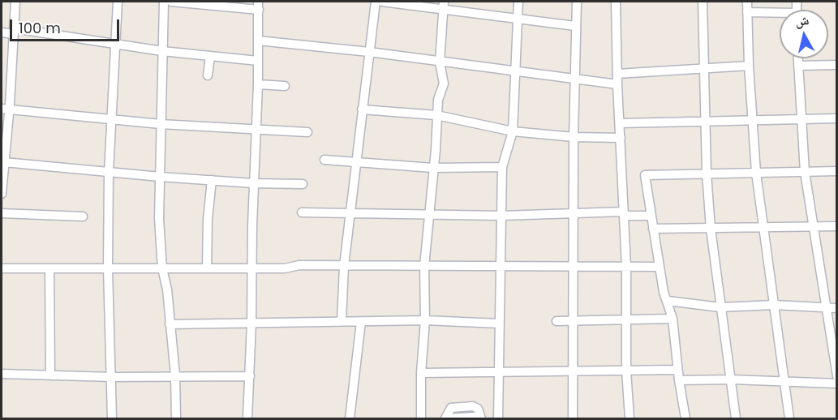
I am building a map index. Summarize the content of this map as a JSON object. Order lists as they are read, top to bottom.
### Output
{
  "scale_bar": "100 m",
  "north": "top"
}
